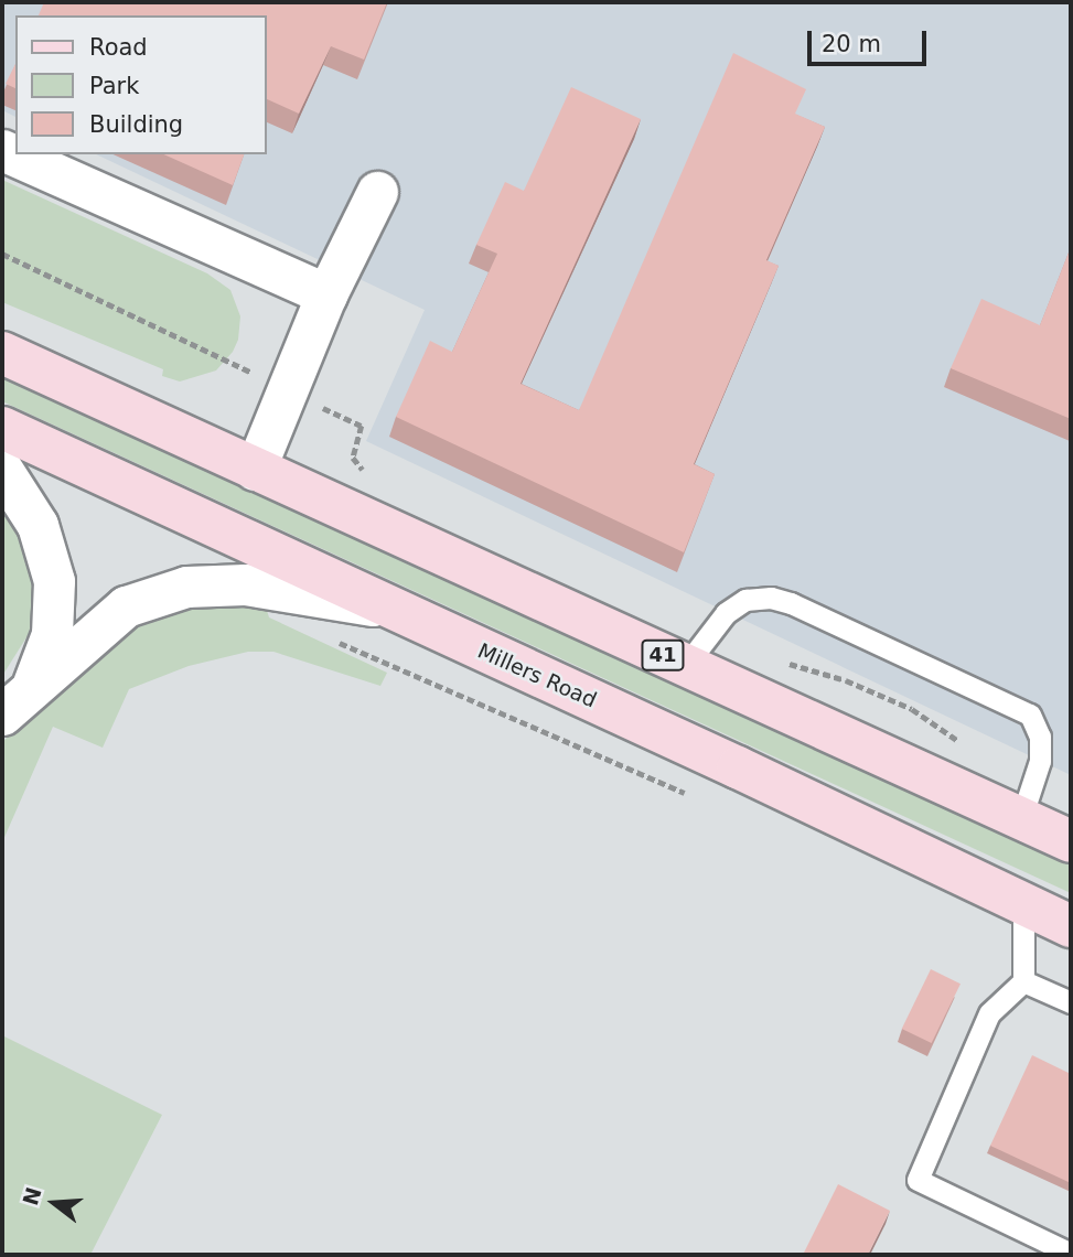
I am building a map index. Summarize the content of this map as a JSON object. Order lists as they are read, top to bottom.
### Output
{
  "streets": {
    "main road": ["41", "Millers Road"]
  },
  "legend": ["Road", "Park", "Building"],
  "scale_bar": "20 m",
  "north": "left"
}
